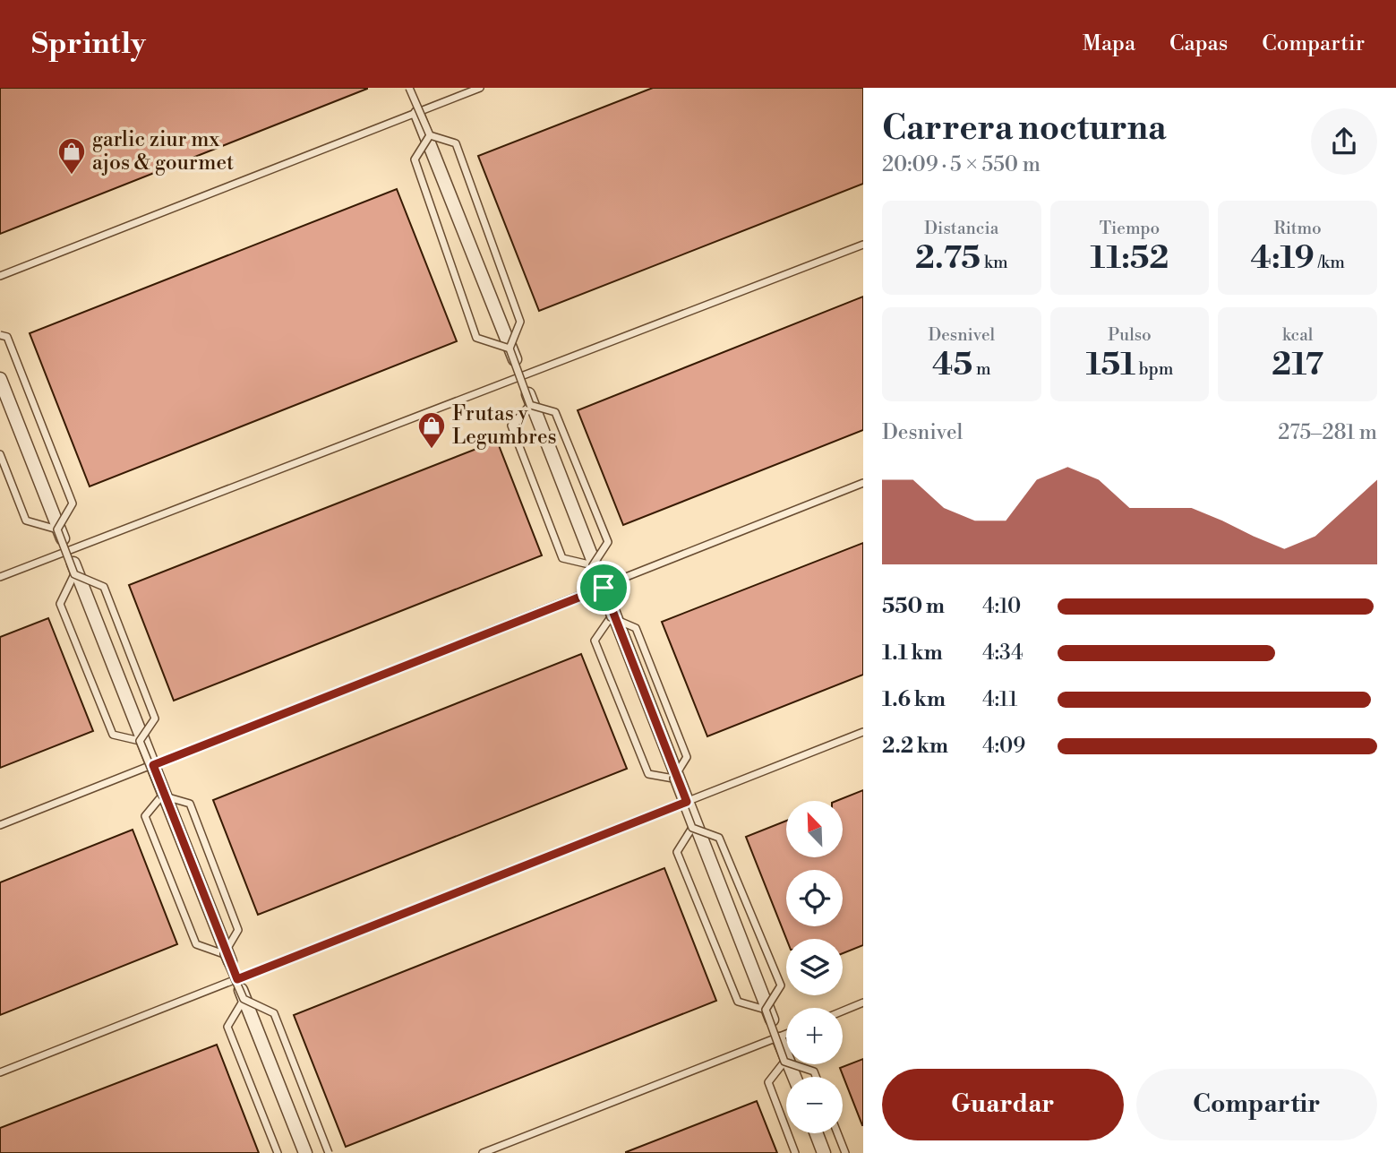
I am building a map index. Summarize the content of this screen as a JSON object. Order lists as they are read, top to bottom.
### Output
{
  "places": {
    "shop": ["garlic ziur mx ajos & gourmet", "Frutas y Legumbres"]
  },
  "north": "top left",
  "page": {
    "header": "Sprintly",
    "nav": ["Mapa", "Capas", "Compartir"],
    "heading": ["Carrera nocturna", "20:09 · 5 × 550 m"],
    "stats": [
      ["Distancia", "2.75 km"],
      ["Tiempo", "11:52"],
      ["Ritmo", "4:19 /km"],
      ["Desnivel", "45 m"],
      ["Pulso", "151 bpm"],
      ["kcal", "217"]
    ],
    "chart": ["Desnivel", "275–281 m"],
    "list": [
      {
        "name": "550 m",
        "note": "4:10"
      },
      {
        "name": "1.1 km",
        "note": "4:34"
      },
      {
        "name": "1.6 km",
        "note": "4:11"
      },
      {
        "name": "2.2 km",
        "note": "4:09"
      }
    ],
    "map_buttons": ["+", "−"],
    "buttons": ["Guardar", "Compartir"]
  }
}
